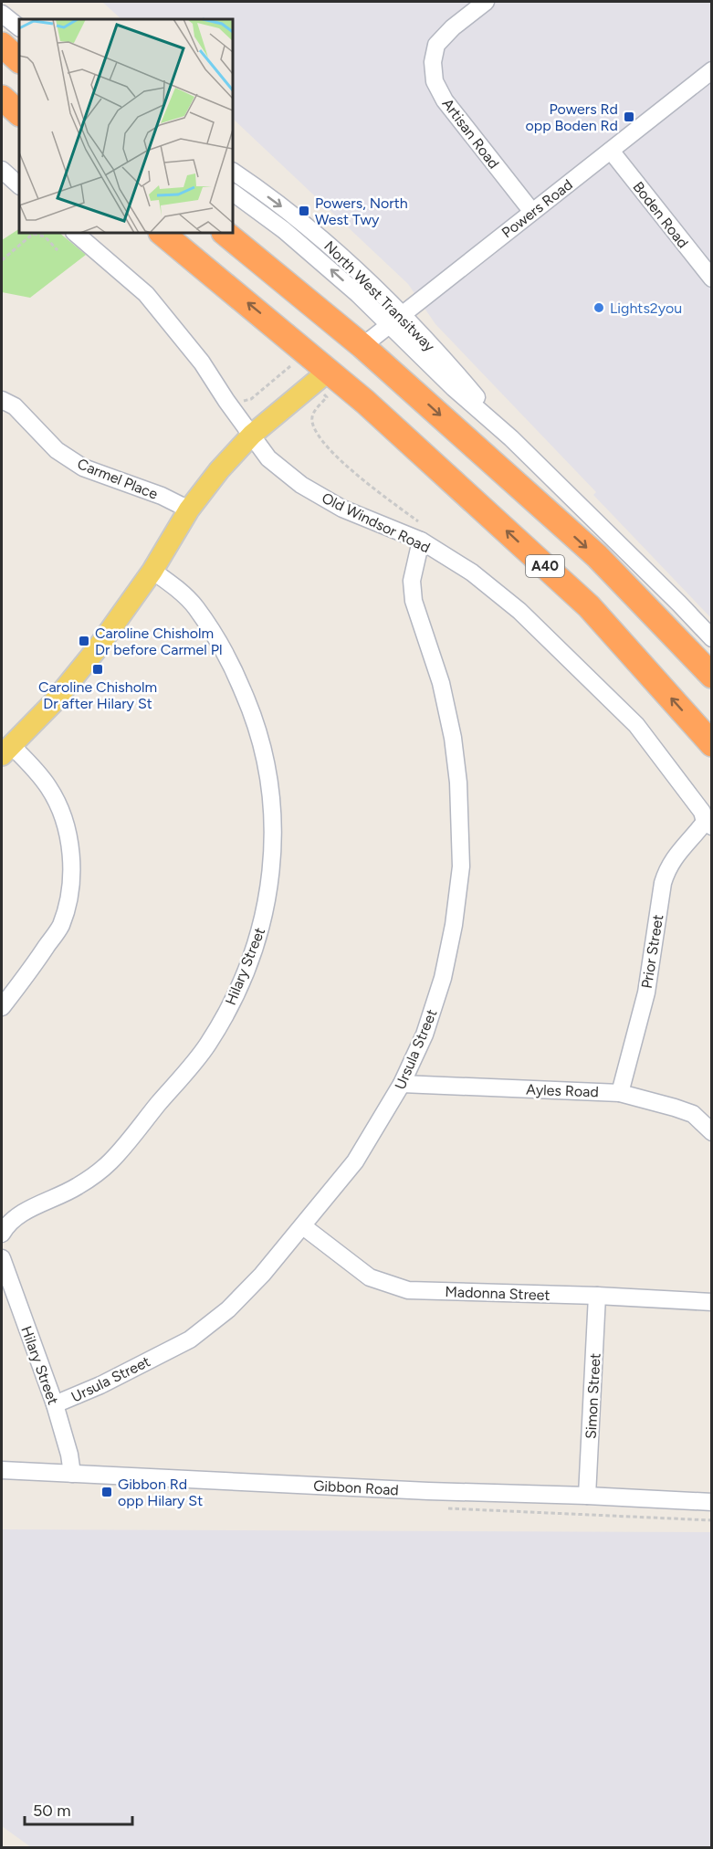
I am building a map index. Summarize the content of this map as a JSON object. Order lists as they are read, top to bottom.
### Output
{
  "streets": {
    "highway": ["A40"],
    "street": [
      "Artisan Road",
      "Powers Road",
      "Boden Road",
      "North West Transitway",
      "Carmel Place",
      "Old Windsor Road",
      "Prior Street",
      "Hilary Street",
      "Ursula Street",
      "Ayles Road",
      "Madonna Street",
      "Simon Street",
      "Gibbon Road"
    ]
  },
  "crossings": [
    ["Artisan Road", "Powers Road"],
    ["Powers Road", "Boden Road"],
    ["Powers Road", "North West Transitway"],
    ["Powers Road", "A40"],
    ["Old Windsor Road", "Prior Street"],
    ["Old Windsor Road", "Ursula Street"],
    ["Prior Street", "Ayles Road"],
    ["Hilary Street", "Ursula Street"],
    ["Hilary Street", "Gibbon Road"],
    ["Ursula Street", "Ayles Road"],
    ["Ursula Street", "Madonna Street"],
    ["Madonna Street", "Simon Street"],
    ["Simon Street", "Gibbon Road"]
  ],
  "places": {
    "transit": [
      "Powers Rd opp Boden Rd",
      "Powers, North West Twy",
      "Caroline Chisholm Dr before Carmel Pl",
      "Caroline Chisholm Dr after Hilary St",
      "Gibbon Rd opp Hilary St"
    ],
    "other": ["Lights2you"]
  },
  "scale_bar": "50 m"
}
